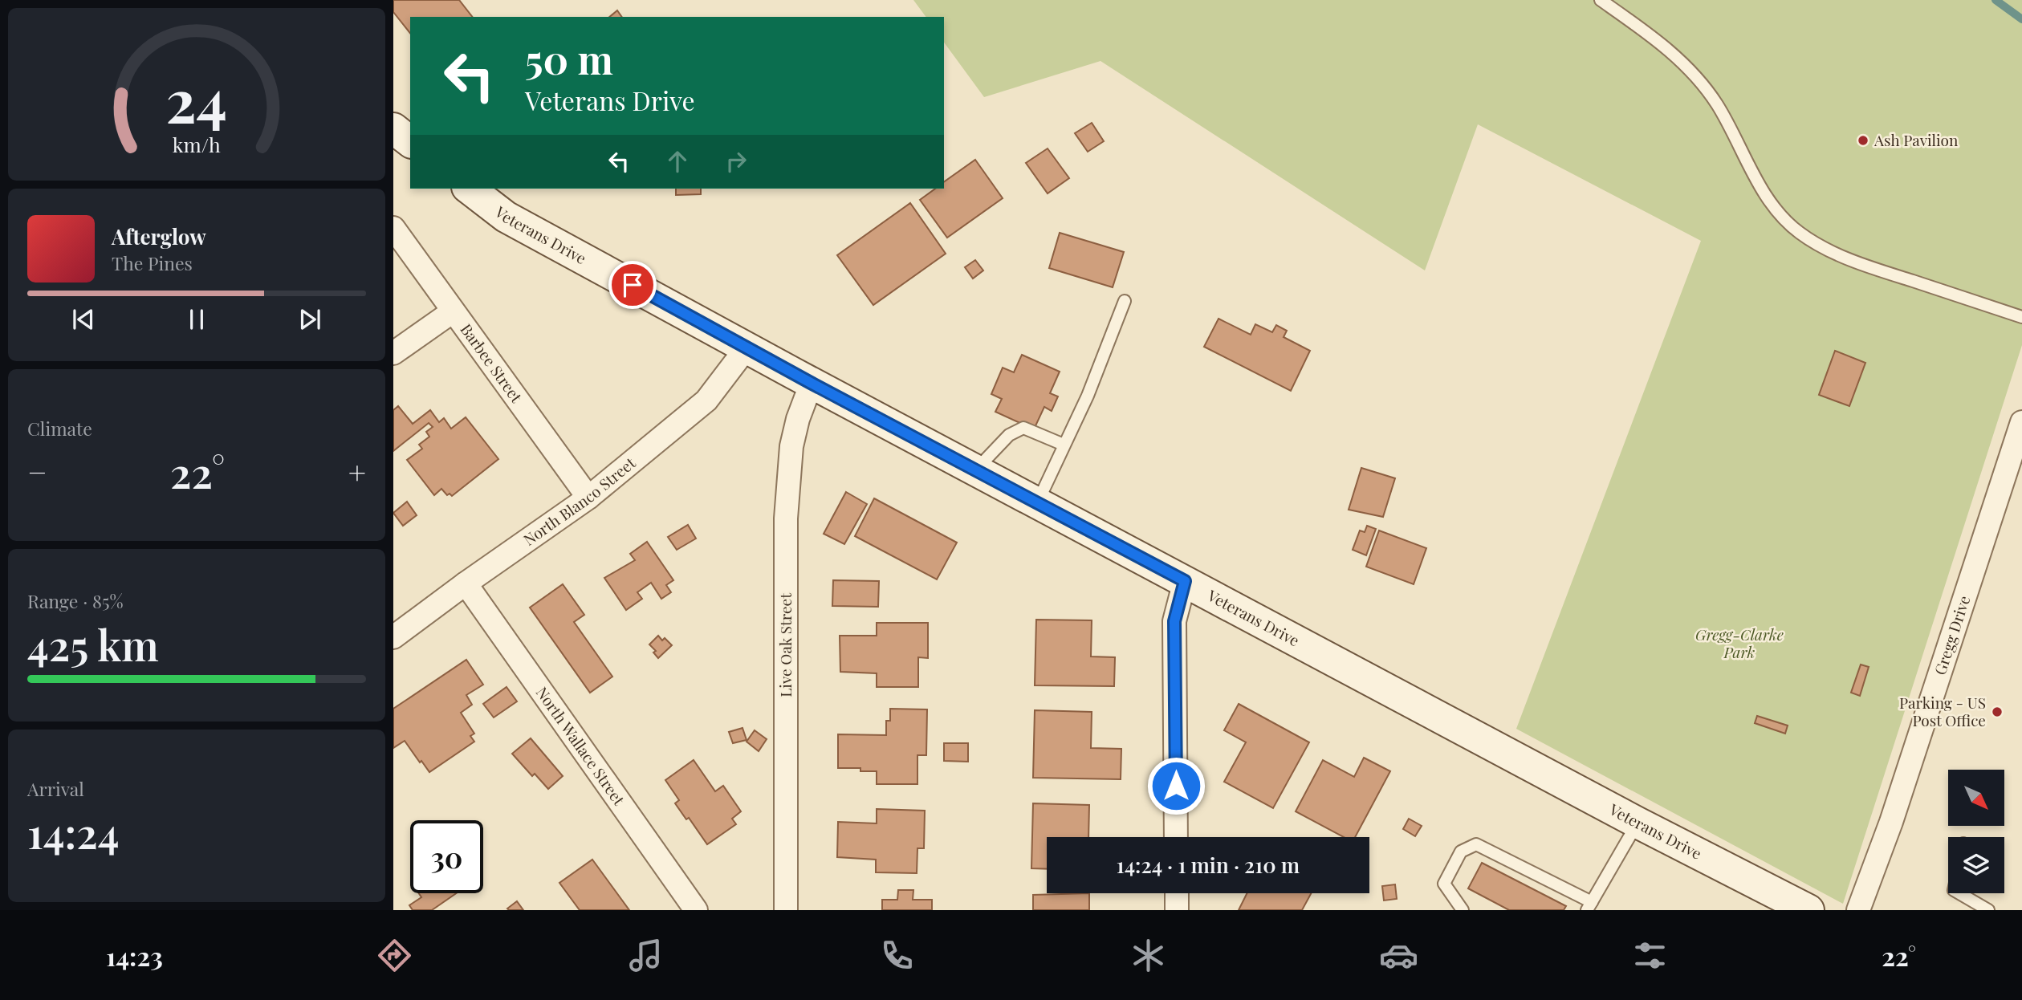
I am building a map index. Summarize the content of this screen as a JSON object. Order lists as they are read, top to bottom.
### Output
{
  "streets": {
    "main road": ["Veterans Drive"],
    "street": [
      "Barbee Street",
      "North Blanco Street",
      "Gregg Drive",
      "Live Oak Street",
      "North Wallace Street"
    ]
  },
  "crossings": [
    ["Veterans Drive", "North Blanco Street"],
    ["Veterans Drive", "Live Oak Street"],
    ["Barbee Street", "North Blanco Street"],
    ["North Blanco Street", "North Wallace Street"]
  ],
  "parks": ["Gregg-Clarke Park"],
  "places": ["Ash Pavilion", "Parking - US Post Office"],
  "north": "bottom right",
  "page": {
    "turn": ["50 m", "Veterans Drive"],
    "song": ["Afterglow", "The Pines"],
    "tile": [
      "Climate",
      ["Range · 85%", "425 km"],
      ["Arrival", "14:24"]
    ],
    "heat": ["−", "22°", "+"],
    "limit": "30",
    "trip": "14:24 · 1 min · 210 m",
    "tabs": ["14:23", "22°"],
    "gauge": ["24", "km/h"]
  }
}
